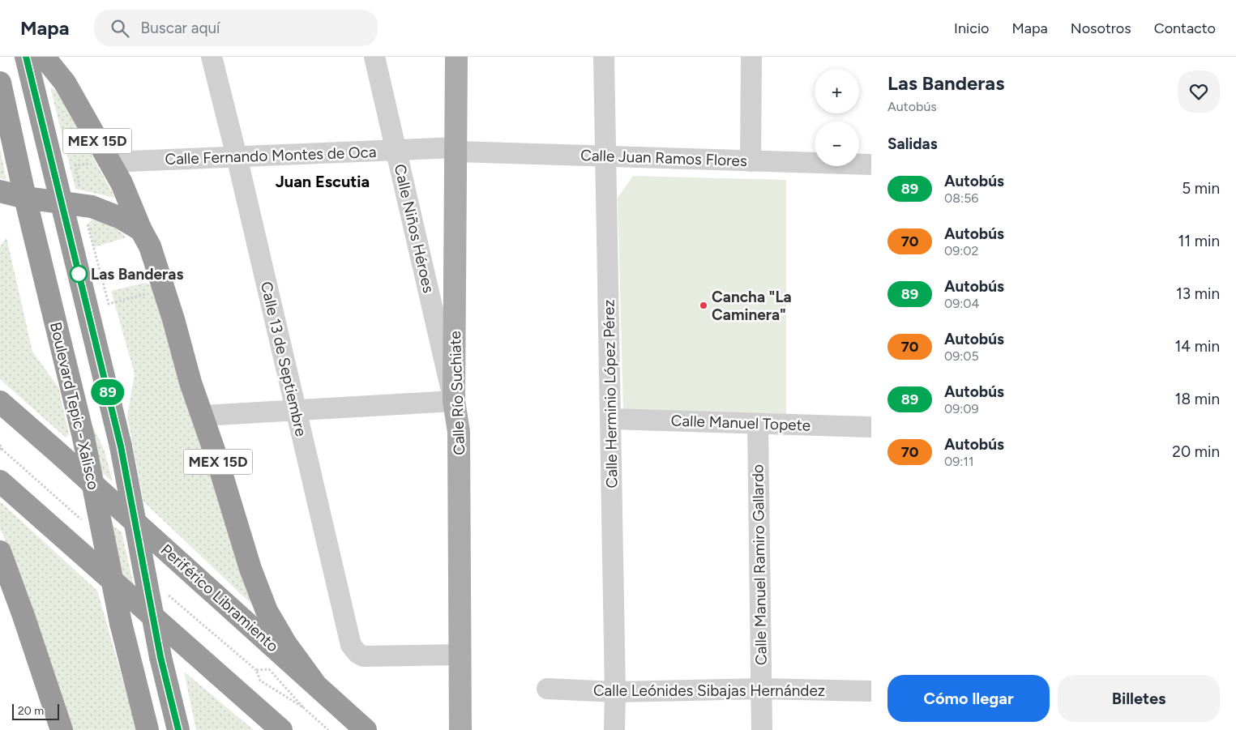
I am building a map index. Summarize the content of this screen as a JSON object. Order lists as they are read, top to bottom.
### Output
{
  "streets": {
    "highway": ["MEX 15D", "Boulevard Tepic - Xalisco", "Periférico Libramiento"],
    "main road": ["Calle Río Suchiate"],
    "street": [
      "Calle Fernando Montes de Oca",
      "Calle Juan Ramos Flores",
      "Calle Niños Héroes",
      "Calle 13 de Septiembre",
      "Calle Herminio López Pérez",
      "Calle Manuel Topete",
      "Calle Manuel Ramiro Gallardo",
      "Calle Leónides Sibajas Hernández"
    ]
  },
  "crossings": [
    ["MEX 15D", "Calle Fernando Montes de Oca"],
    ["MEX 15D", "Periférico Libramiento"],
    ["Calle Fernando Montes de Oca", "Calle Juan Ramos Flores"],
    ["Calle Fernando Montes de Oca", "Calle Niños Héroes"],
    ["Calle Fernando Montes de Oca", "Calle 13 de Septiembre"],
    ["Calle Fernando Montes de Oca", "Calle Río Suchiate"],
    ["Calle Juan Ramos Flores", "Calle Río Suchiate"],
    ["Calle Juan Ramos Flores", "Calle Herminio López Pérez"],
    ["Calle Niños Héroes", "Calle Río Suchiate"],
    ["Calle 13 de Septiembre", "Calle Río Suchiate"],
    ["Calle Herminio López Pérez", "Calle Manuel Topete"],
    ["Calle Herminio López Pérez", "Calle Leónides Sibajas Hernández"],
    ["Calle Manuel Topete", "Calle Manuel Ramiro Gallardo"],
    ["Calle Manuel Ramiro Gallardo", "Calle Leónides Sibajas Hernández"]
  ],
  "districts": ["Juan Escutia"],
  "places": ["Las Banderas", "Cancha \"La Caminera\""],
  "lines": ["bus line 89"],
  "scale_bar": "20 m",
  "page": {
    "header": "Mapa",
    "search": "Buscar aquí",
    "nav": [
      "Inicio",
      "Mapa",
      "Nosotros",
      "Contacto"
    ],
    "on_map": "89",
    "heading": [
      ["Las Banderas", "Autobús"],
      "Salidas"
    ],
    "map_buttons": ["+", "−"],
    "list": [
      {
        "mark": "89",
        "name": "Autobús",
        "note": "08:56",
        "value": "5 min"
      },
      {
        "mark": "70",
        "name": "Autobús",
        "note": "09:02",
        "value": "11 min"
      },
      {
        "mark": "89",
        "name": "Autobús",
        "note": "09:04",
        "value": "13 min"
      },
      {
        "mark": "70",
        "name": "Autobús",
        "note": "09:05",
        "value": "14 min"
      },
      {
        "mark": "89",
        "name": "Autobús",
        "note": "09:09",
        "value": "18 min"
      },
      {
        "mark": "70",
        "name": "Autobús",
        "note": "09:11",
        "value": "20 min"
      }
    ],
    "buttons": ["Cómo llegar", "Billetes"],
    "scale": "20 m"
  }
}
